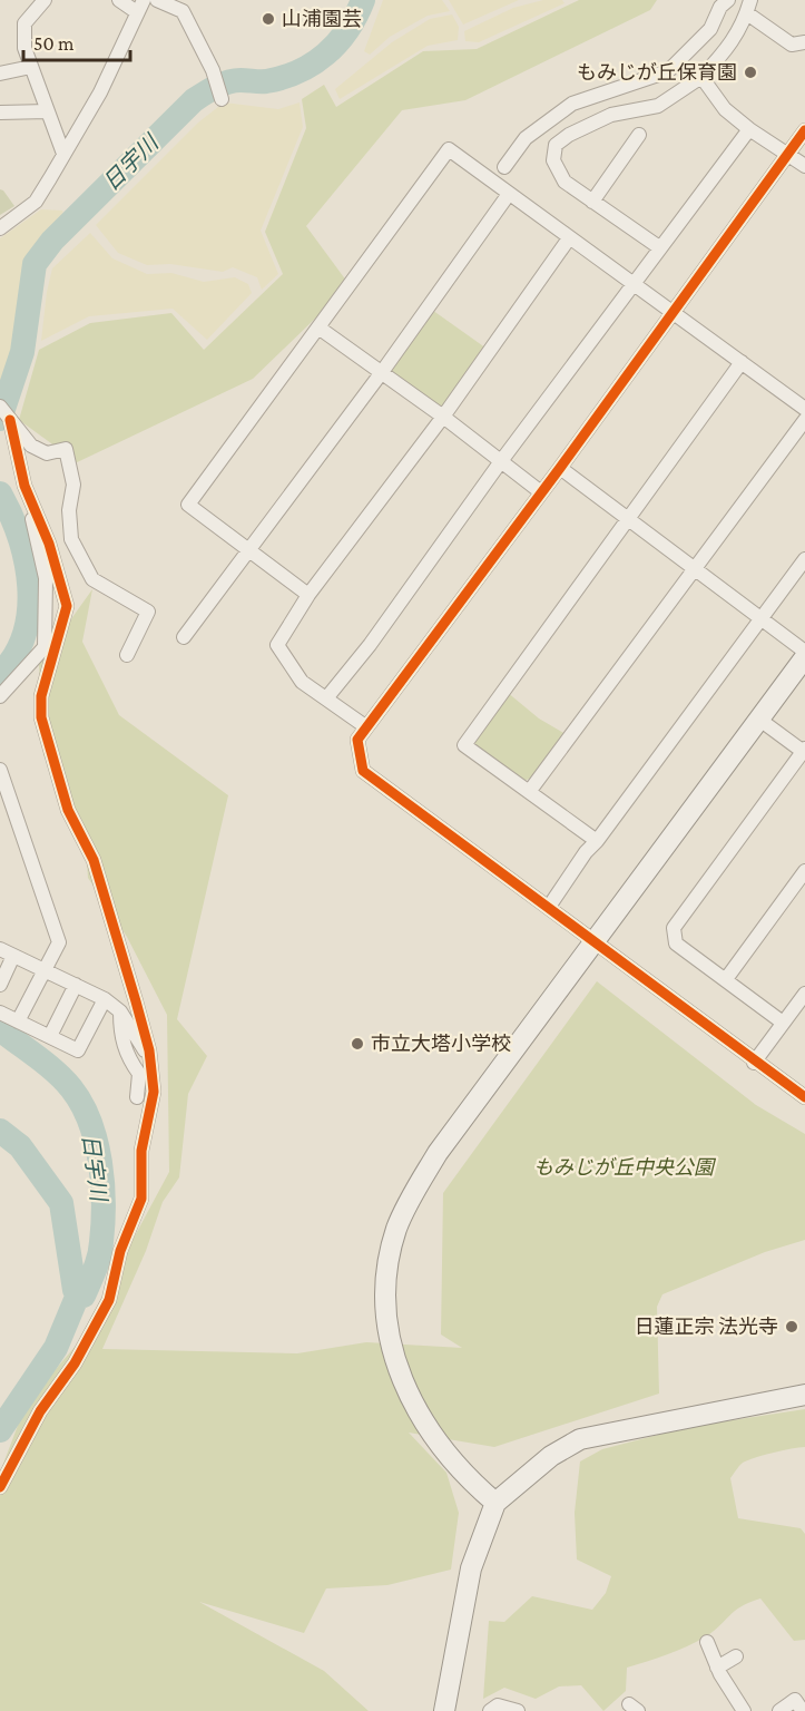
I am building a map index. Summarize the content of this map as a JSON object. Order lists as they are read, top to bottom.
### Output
{
  "water": ["日宇川"],
  "parks": ["もみじが丘中央公園"],
  "places": [
    "山浦園芸",
    "もみじが丘保育園",
    "市立大塔小学校",
    "日蓮正宗 法光寺"
  ],
  "scale_bar": "50 m"
}
